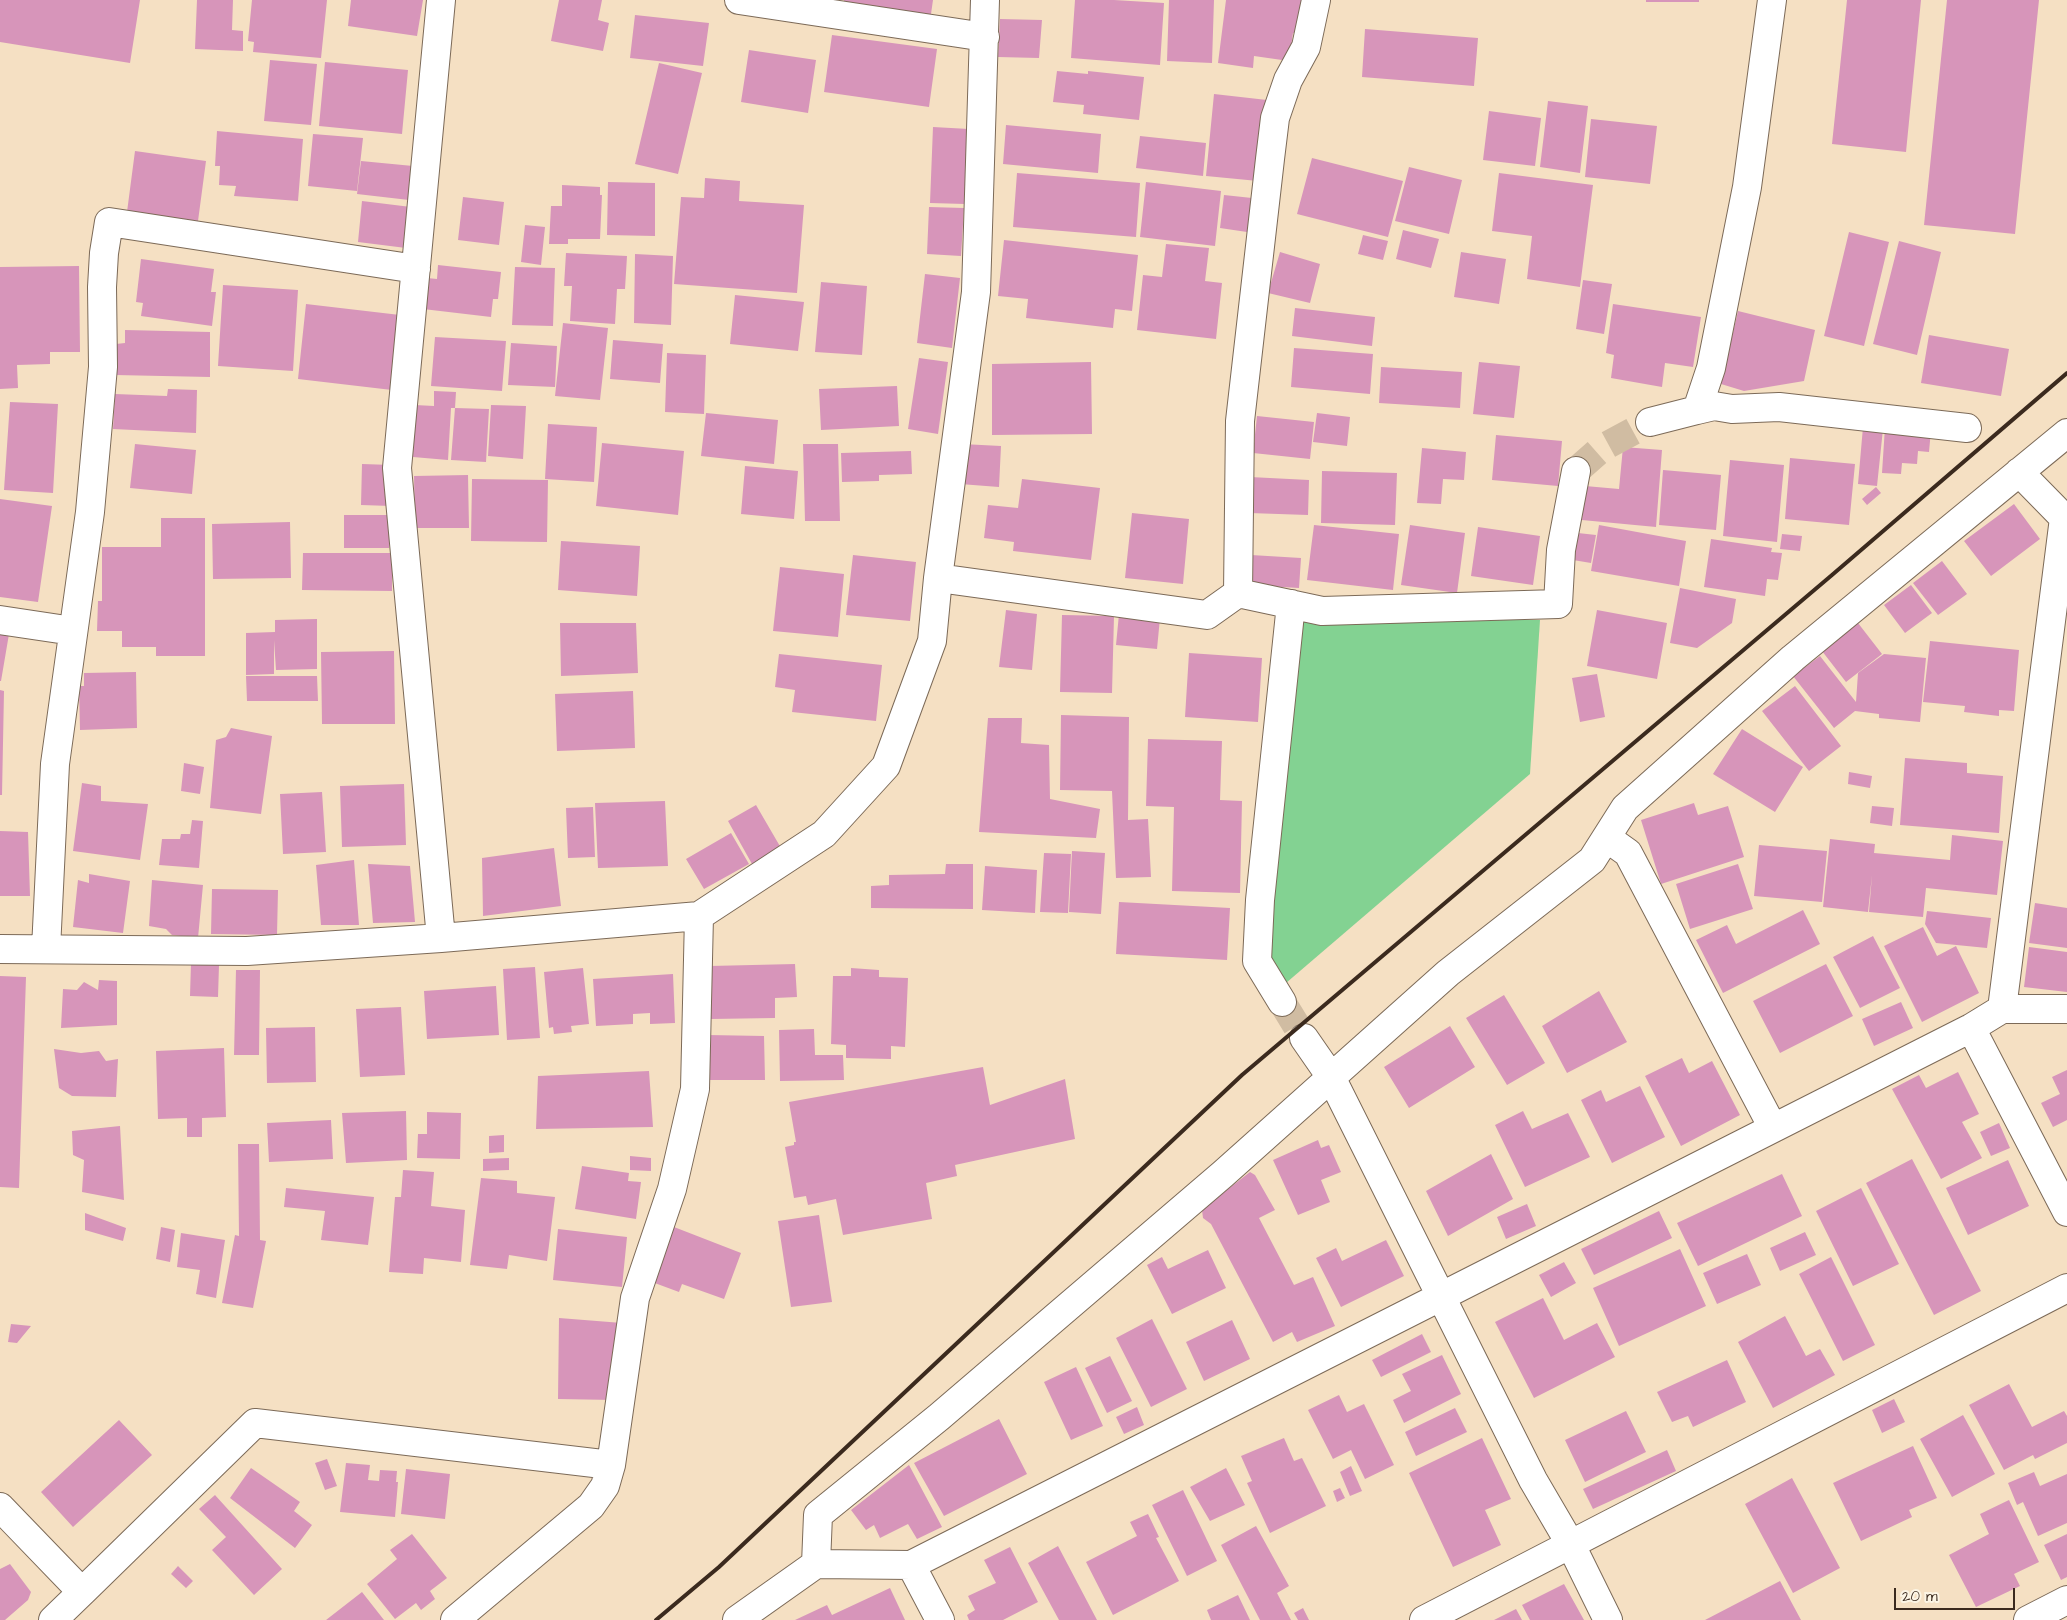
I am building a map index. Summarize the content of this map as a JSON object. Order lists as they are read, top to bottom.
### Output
{
  "scale_bar": "20 m"
}
